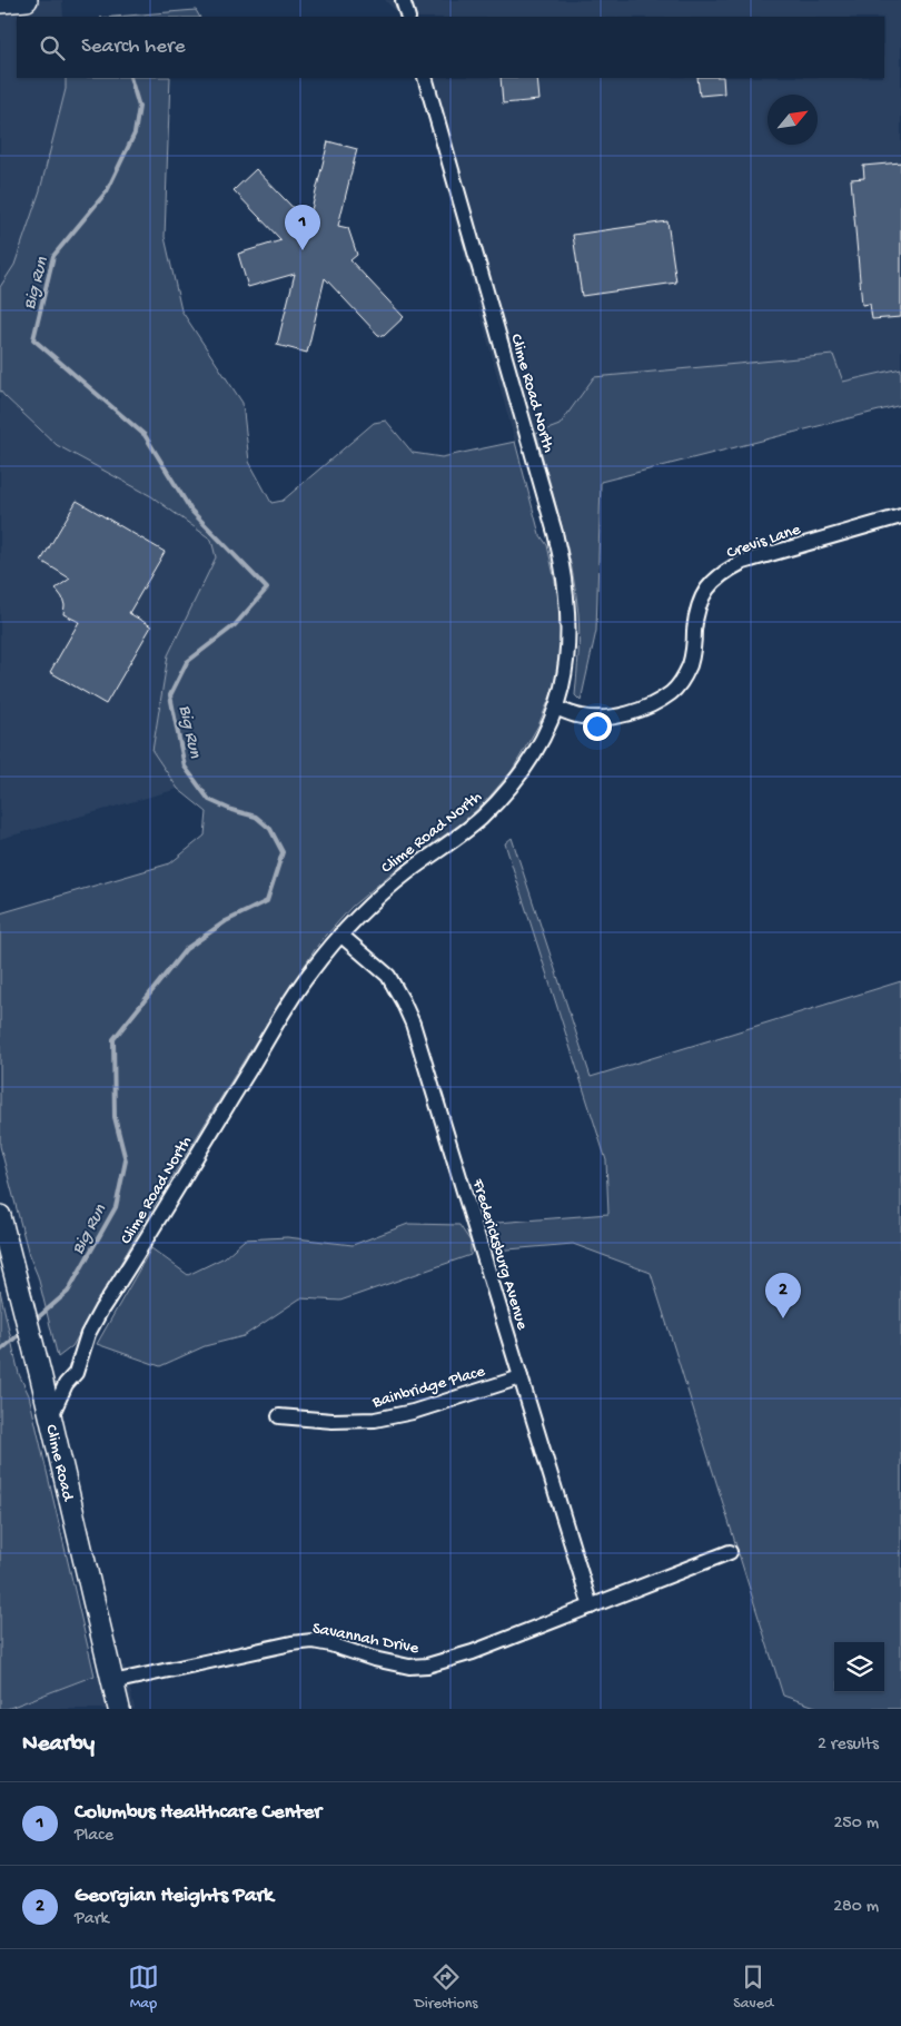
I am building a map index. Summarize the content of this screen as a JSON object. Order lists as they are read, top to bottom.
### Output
{
  "streets": {
    "main road": ["Clime Road"],
    "street": [
      "Clime Road North",
      "Crevis Lane",
      "Fredericksburg Avenue",
      "Bainbridge Place",
      "Savannah Drive"
    ]
  },
  "crossings": [
    ["Clime Road North", "Crevis Lane"],
    ["Clime Road North", "Fredericksburg Avenue"],
    ["Clime Road North", "Clime Road"],
    ["Fredericksburg Avenue", "Bainbridge Place"],
    ["Fredericksburg Avenue", "Savannah Drive"],
    ["Clime Road", "Savannah Drive"]
  ],
  "water": ["Big Run"],
  "north": "top right",
  "page": {
    "search": "Search here",
    "pins": ["1", "2"],
    "heading": ["Nearby", "2 results"],
    "list": [
      {
        "mark": "1",
        "name": "Columbus Healthcare Center",
        "note": "Place",
        "value": "250 m"
      },
      {
        "mark": "2",
        "name": "Georgian Heights Park",
        "note": "Park",
        "value": "280 m"
      }
    ],
    "nav": ["Map", "Directions", "Saved"]
  }
}
